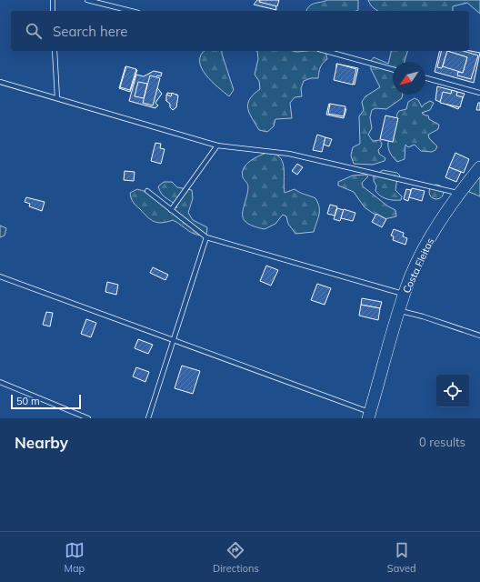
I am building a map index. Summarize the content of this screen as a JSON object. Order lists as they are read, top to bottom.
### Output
{
  "streets": {
    "main road": ["Costa Fleitas"]
  },
  "scale_bar": "50 m",
  "north": "bottom left",
  "page": {
    "search": "Search here",
    "scale": "50 m",
    "heading": ["Nearby", "0 results"],
    "nav": ["Map", "Directions", "Saved"]
  }
}
